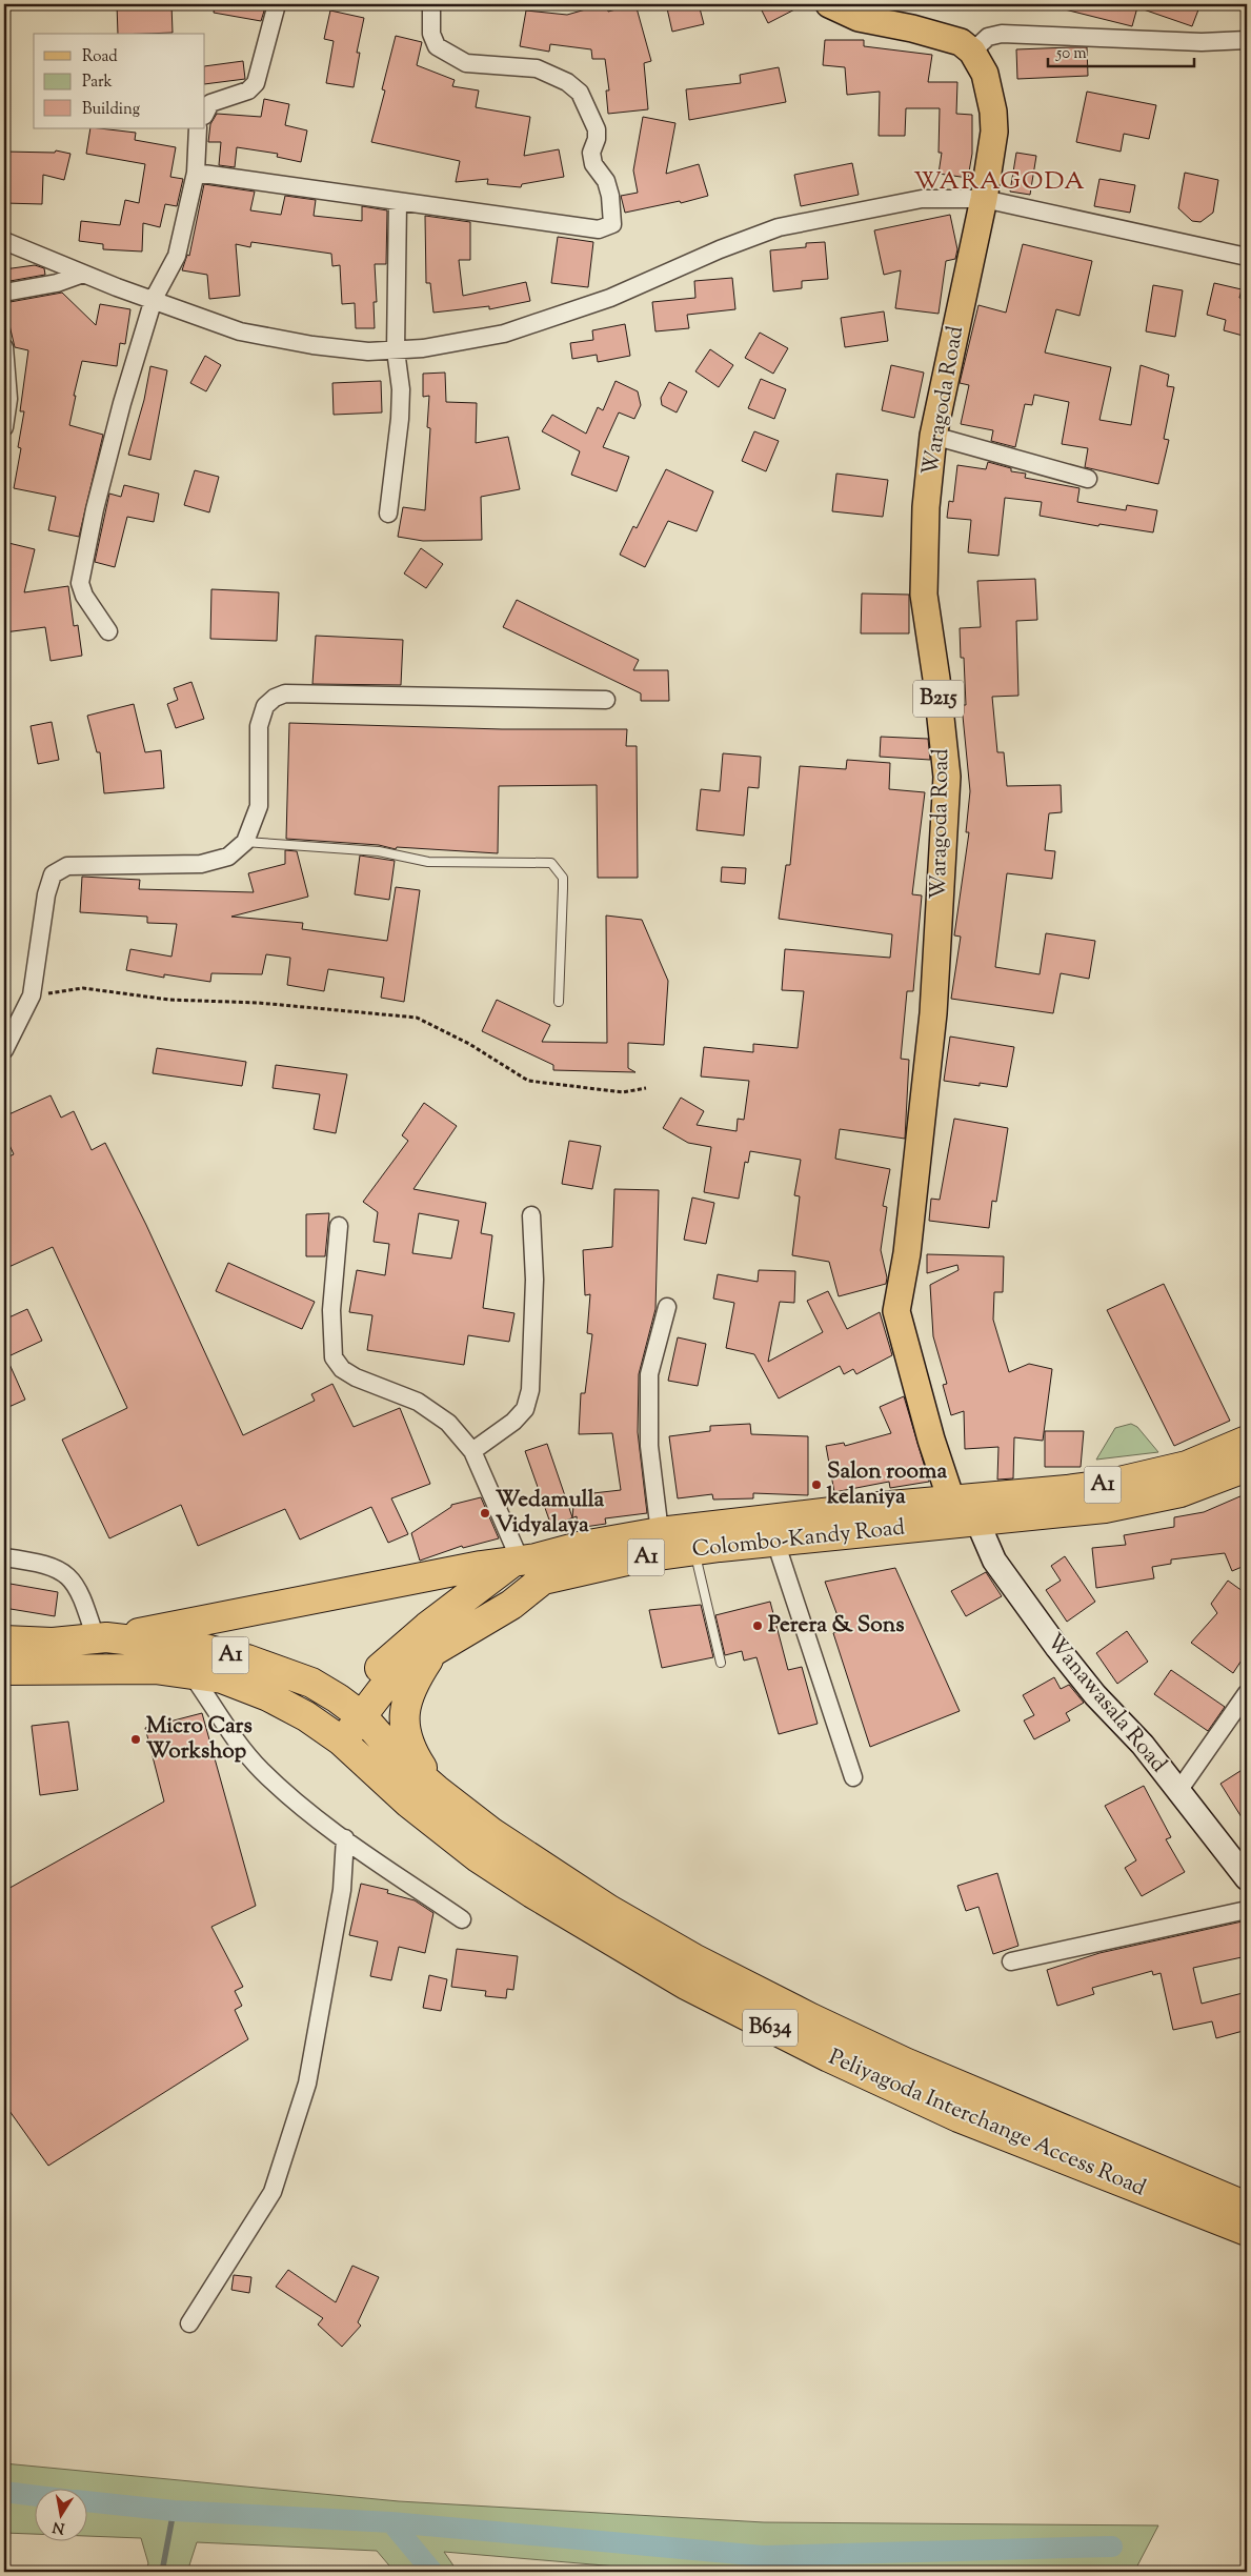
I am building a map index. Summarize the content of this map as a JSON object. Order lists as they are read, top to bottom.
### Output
{
  "streets": {
    "highway": [
      "A1",
      "Colombo-Kandy Road",
      "B634",
      "Peliyagoda Interchange Access Road"
    ],
    "main road": ["Waragoda Road", "B215"],
    "street": ["Wanawasala Road"]
  },
  "crossings": [
    ["Waragoda Road", "Colombo-Kandy Road"],
    ["A1", "Colombo-Kandy Road"],
    ["A1", "Peliyagoda Interchange Access Road"],
    ["Colombo-Kandy Road", "Wanawasala Road"],
    ["Colombo-Kandy Road", "Peliyagoda Interchange Access Road"]
  ],
  "districts": ["WARAGODA"],
  "places": [
    "Salon rooma kelaniya",
    "Wedamulla Vidyalaya",
    "Perera & Sons",
    "Micro Cars Workshop"
  ],
  "legend": ["Road", "Park", "Building"],
  "scale_bar": "50 m",
  "north": "bottom"
}
